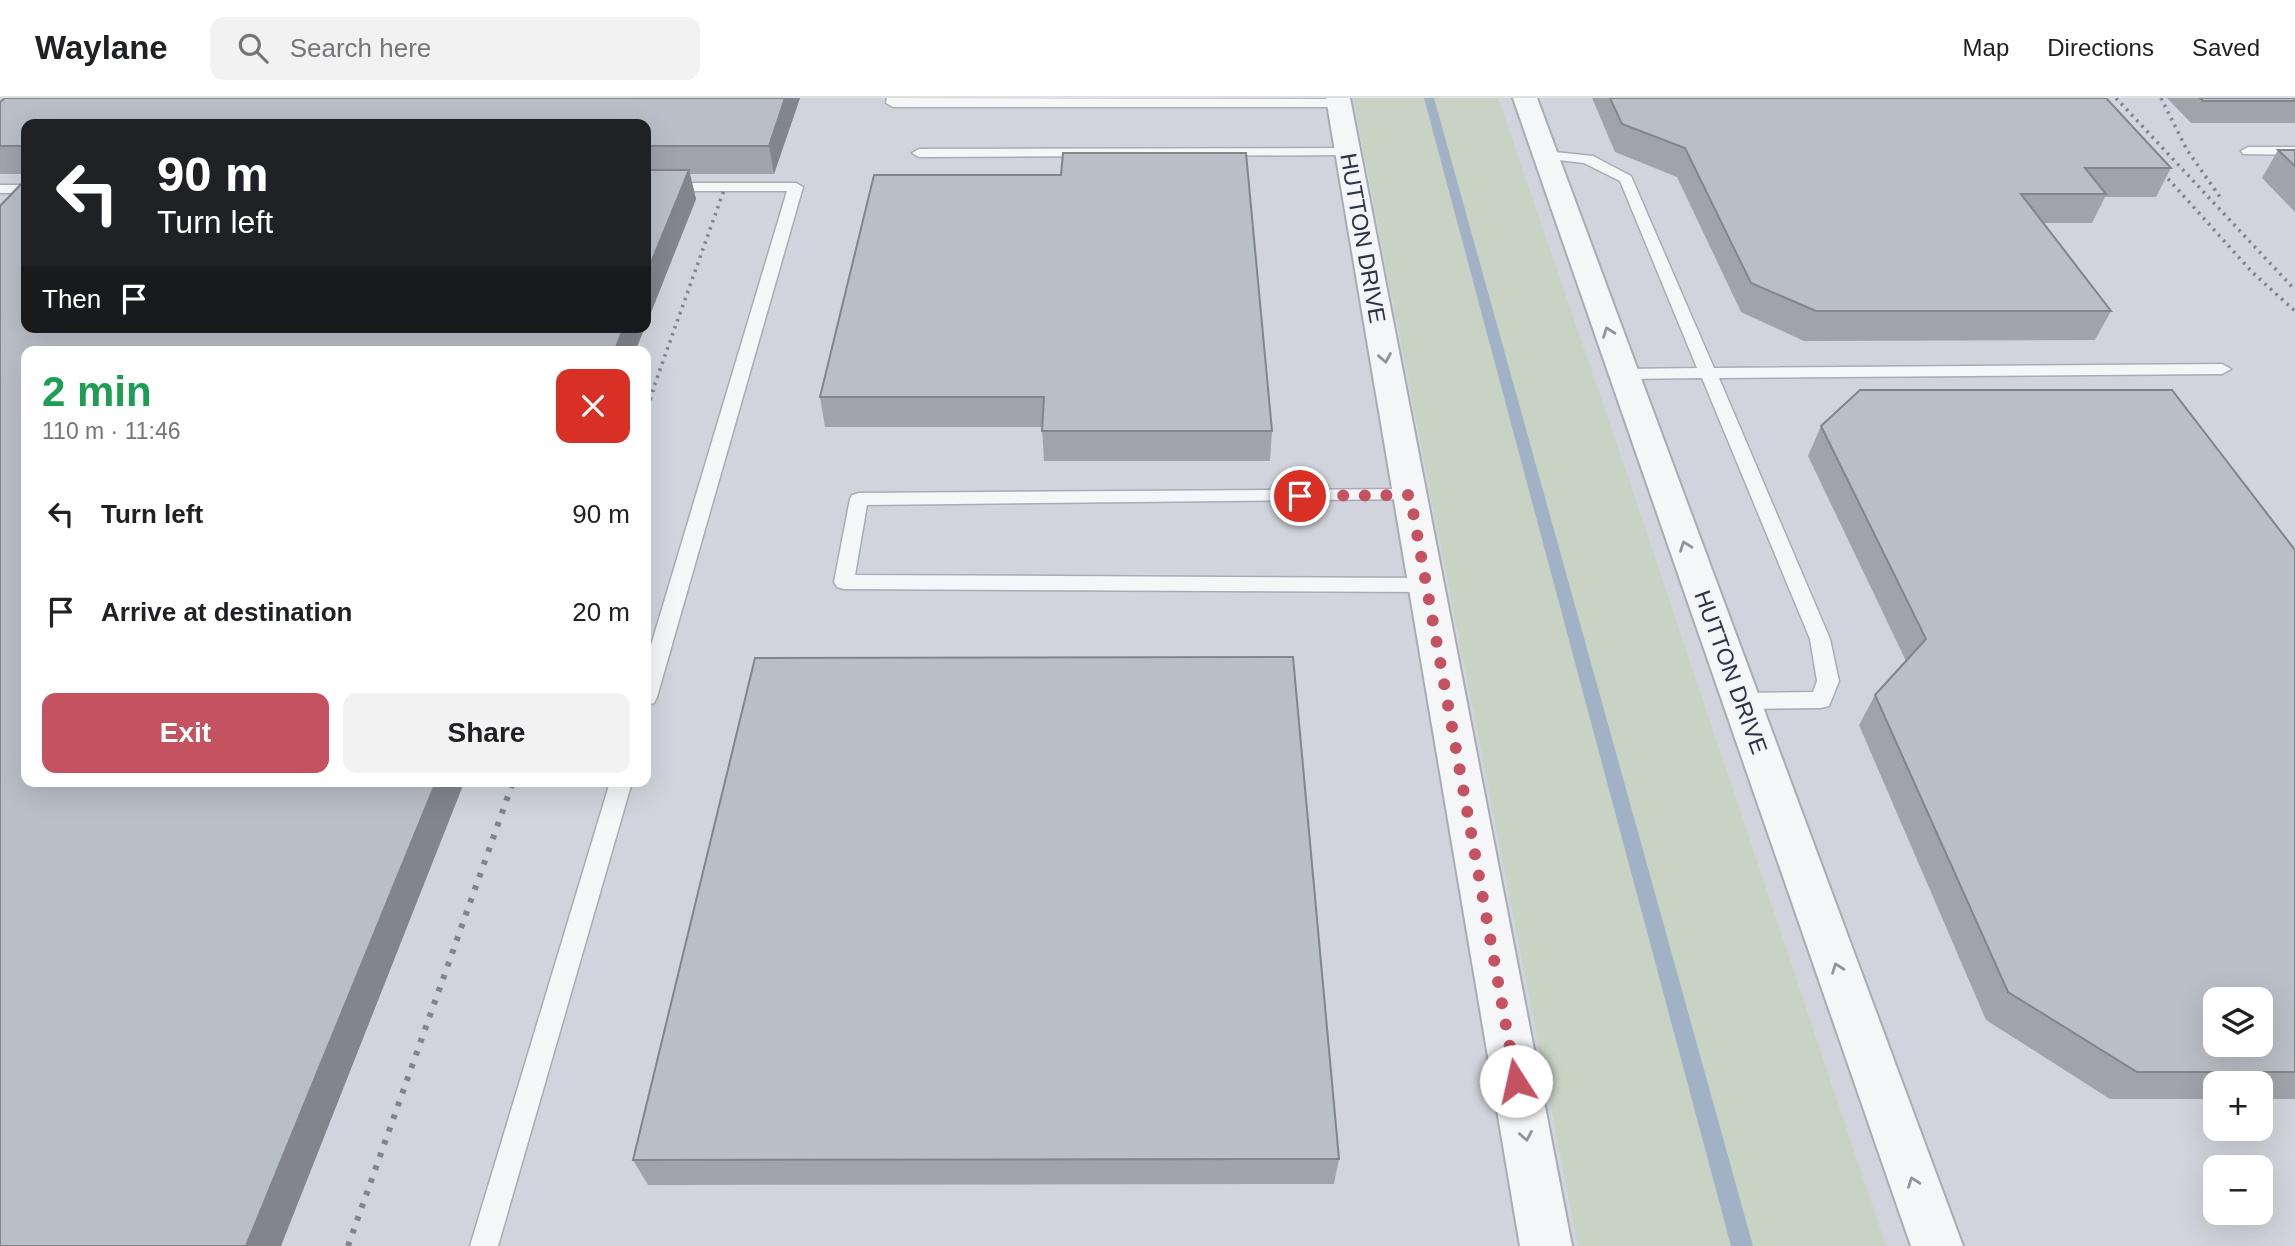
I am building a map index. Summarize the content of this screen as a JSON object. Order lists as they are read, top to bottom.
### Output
{
  "streets": {
    "street": ["HUTTON DRIVE"]
  },
  "page": {
    "header": "Waylane",
    "search": "Search here",
    "nav": ["Map", "Directions", "Saved"],
    "turn": ["90 m", "Turn left"],
    "then": "Then",
    "heading": ["2 min", "110 m · 11:46"],
    "list": [
      {
        "name": "Turn left",
        "value": "90 m"
      },
      {
        "name": "Arrive at destination",
        "value": "20 m"
      }
    ],
    "buttons": ["Exit", "Share"],
    "map_buttons": ["+", "−"]
  }
}
